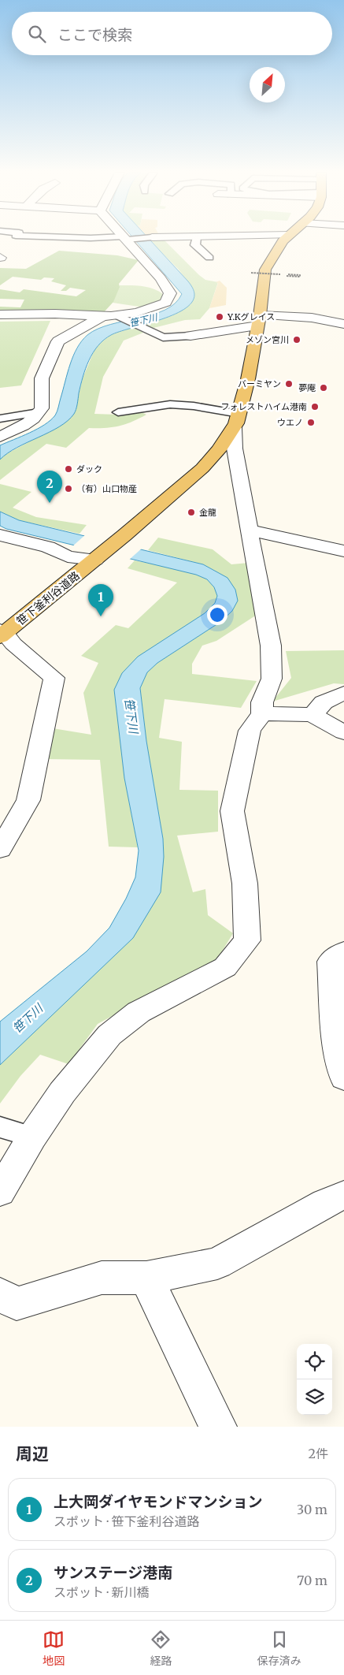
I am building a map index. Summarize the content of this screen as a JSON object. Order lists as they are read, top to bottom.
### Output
{
  "streets": {
    "main road": ["笹下釜利谷道路"]
  },
  "water": ["笹下川"],
  "places": [
    "Y.Kグレイス",
    "メゾン宮川",
    "バーミヤン",
    "夢庵",
    "フォレストハイム港南",
    "ウエノ",
    "ダック",
    "（有）山口物産",
    "金龍"
  ],
  "north": "top right",
  "page": {
    "search": "ここで検索",
    "pins": ["2", "1"],
    "heading": ["周辺", "2件"],
    "list": [
      {
        "mark": "1",
        "name": "上大岡ダイヤモンドマンション",
        "note": "スポット · 笹下釜利谷道路",
        "value": "30 m"
      },
      {
        "mark": "2",
        "name": "サンステージ港南",
        "note": "スポット · 新川橋",
        "value": "70 m"
      }
    ],
    "nav": ["地図", "経路", "保存済み"]
  }
}
